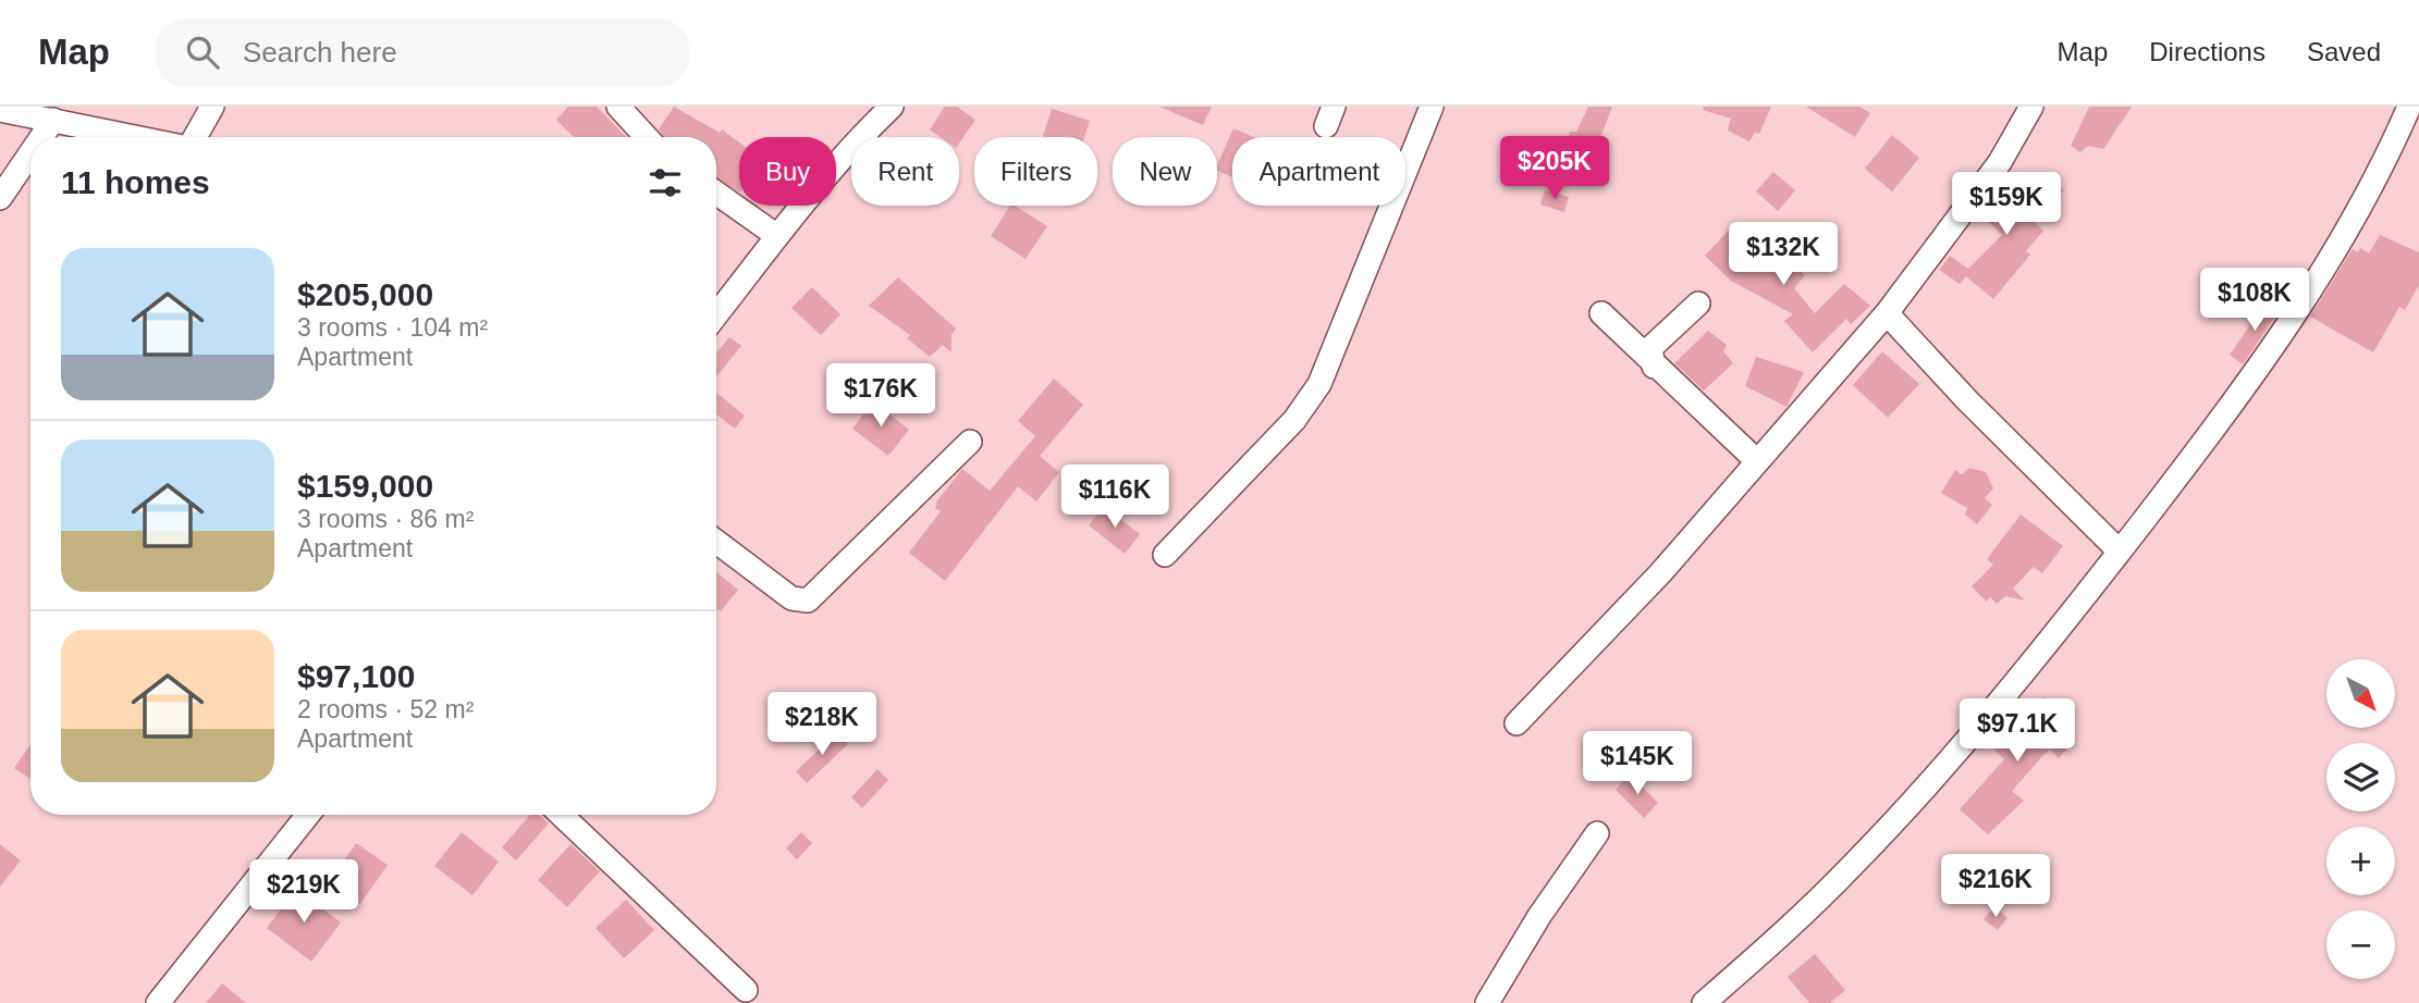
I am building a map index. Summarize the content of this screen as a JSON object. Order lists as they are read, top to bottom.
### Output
{
  "north": "bottom right",
  "page": {
    "header": "Map",
    "search": "Search here",
    "nav": ["Map", "Directions", "Saved"],
    "price": [
      "$205K",
      "$159K",
      "$132K",
      "$108K",
      "$176K",
      "$116K",
      "$218K",
      "$97.1K",
      "$145K",
      "$216K",
      "$219K"
    ],
    "chip": [
      "Buy",
      "Rent",
      "Filters",
      "New",
      "Apartment"
    ],
    "heading": "11 homes",
    "list": [
      {
        "name": "$205,000",
        "note": "3 rooms · 104 m² · Apartment"
      },
      {
        "name": "$159,000",
        "note": "3 rooms · 86 m² · Apartment"
      },
      {
        "name": "$97,100",
        "note": "2 rooms · 52 m² · Apartment"
      }
    ],
    "map_buttons": ["+", "−"]
  }
}
